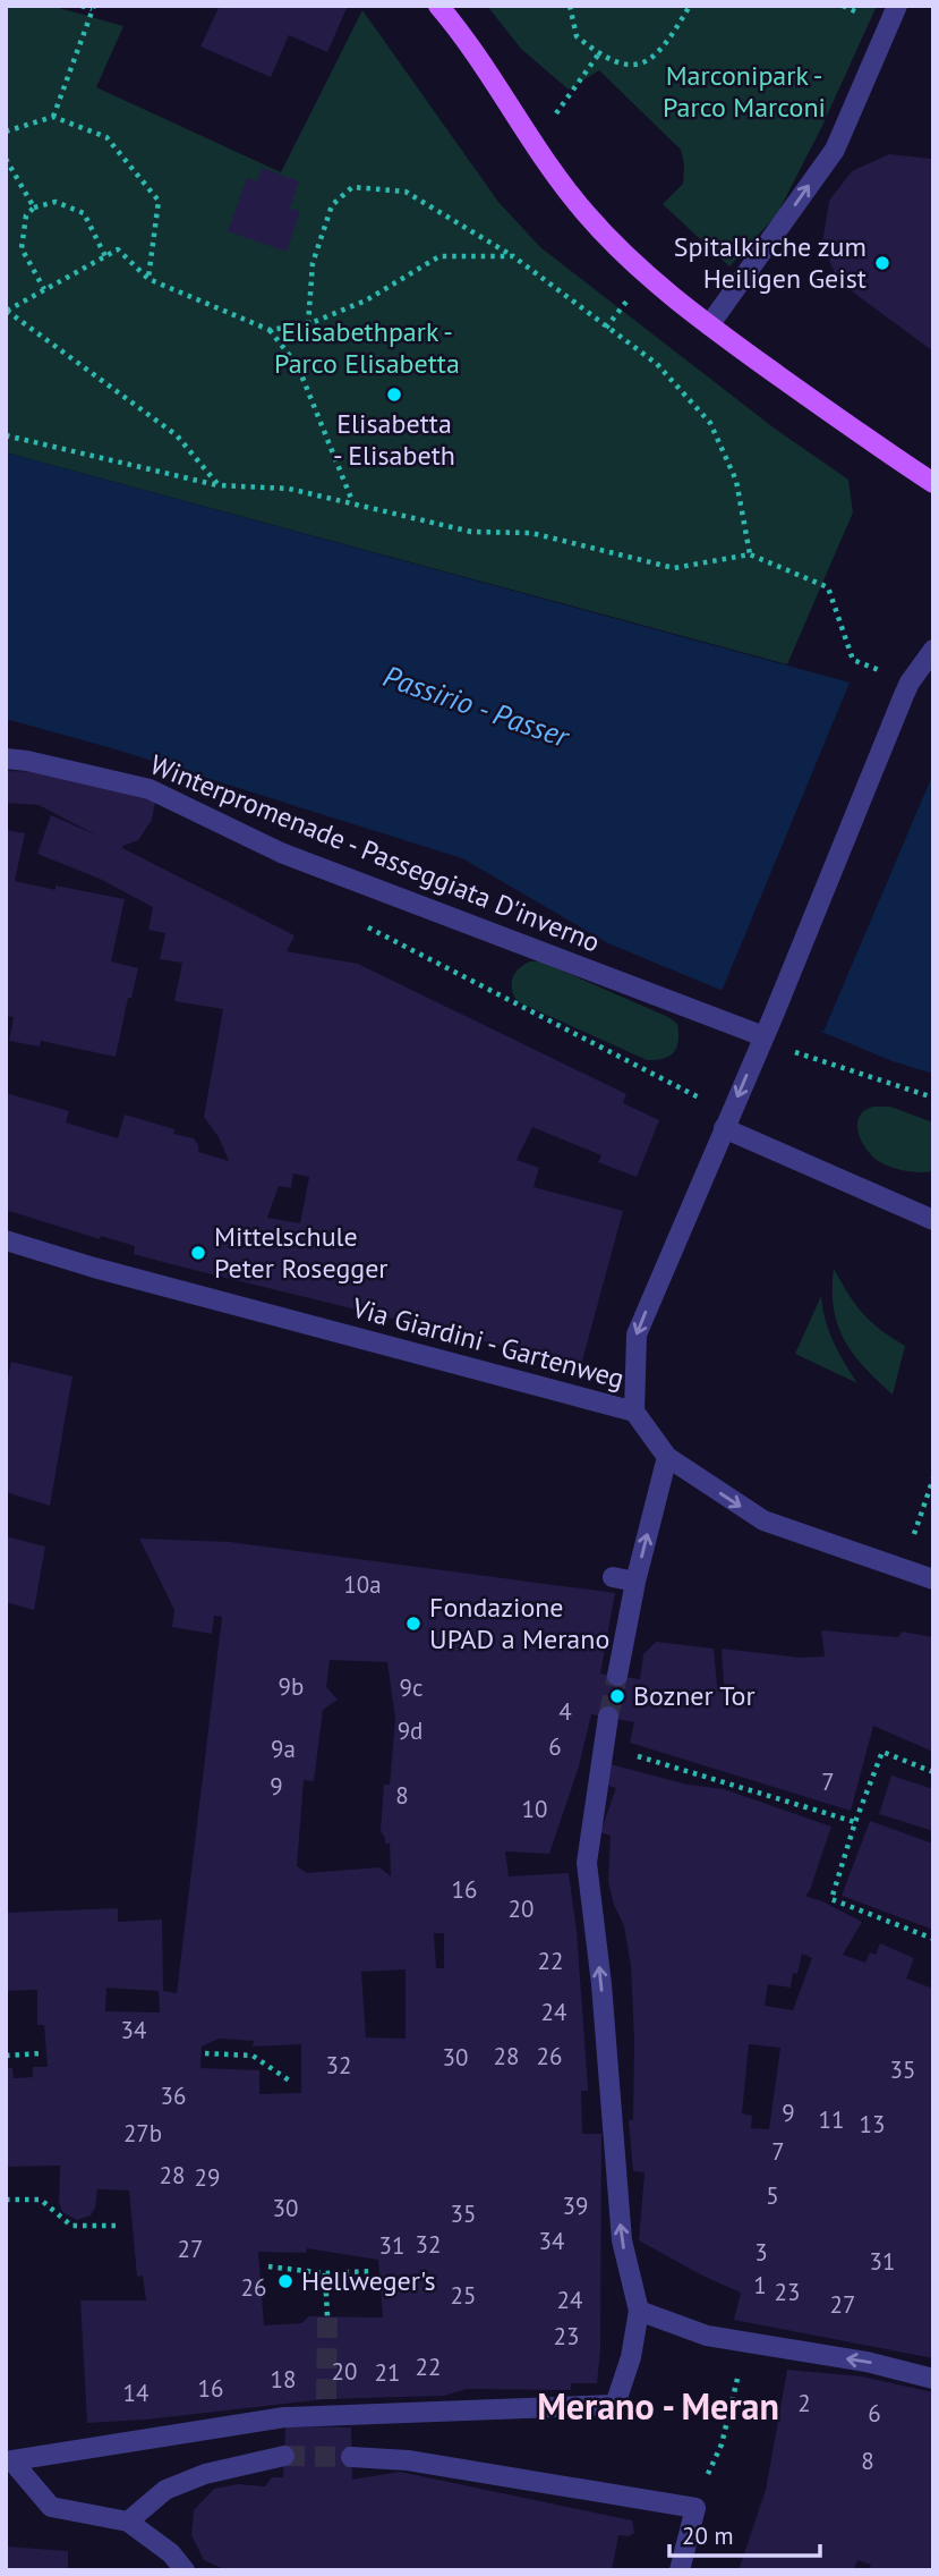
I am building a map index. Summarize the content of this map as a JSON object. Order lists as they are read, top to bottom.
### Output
{
  "streets": {
    "street": ["Winterpromenade - Passeggiata D'inverno", "Via Giardini - Gartenweg"]
  },
  "districts": ["Merano - Meran"],
  "water": ["Passirio - Passer"],
  "parks": ["Marconipark - Parco Marconi", "Elisabethpark - Parco Elisabetta"],
  "places": [
    "Spitalkirche zum Heiligen Geist",
    "Elisabetta - Elisabeth",
    "Mittelschule Peter Rosegger",
    "Fondazione UPAD a Merano",
    "Bozner Tor",
    "Hellweger's"
  ],
  "house_numbers": [
    "10a",
    "9b",
    "9c",
    "4",
    "9d",
    "6",
    "9a",
    "7",
    "9",
    "8",
    "10",
    "16",
    "20",
    "22",
    "24",
    "34",
    "28",
    "26",
    "30",
    "32",
    "35",
    "36",
    "9",
    "11",
    "13",
    "27b",
    "7",
    "28",
    "29",
    "5",
    "39",
    "30",
    "35",
    "34",
    "32",
    "31",
    "27",
    "3",
    "31",
    "1",
    "26",
    "23",
    "25",
    "24",
    "27",
    "23",
    "22",
    "20",
    "21",
    "18",
    "16",
    "14",
    "2",
    "6",
    "8"
  ],
  "scale_bar": "20 m"
}
